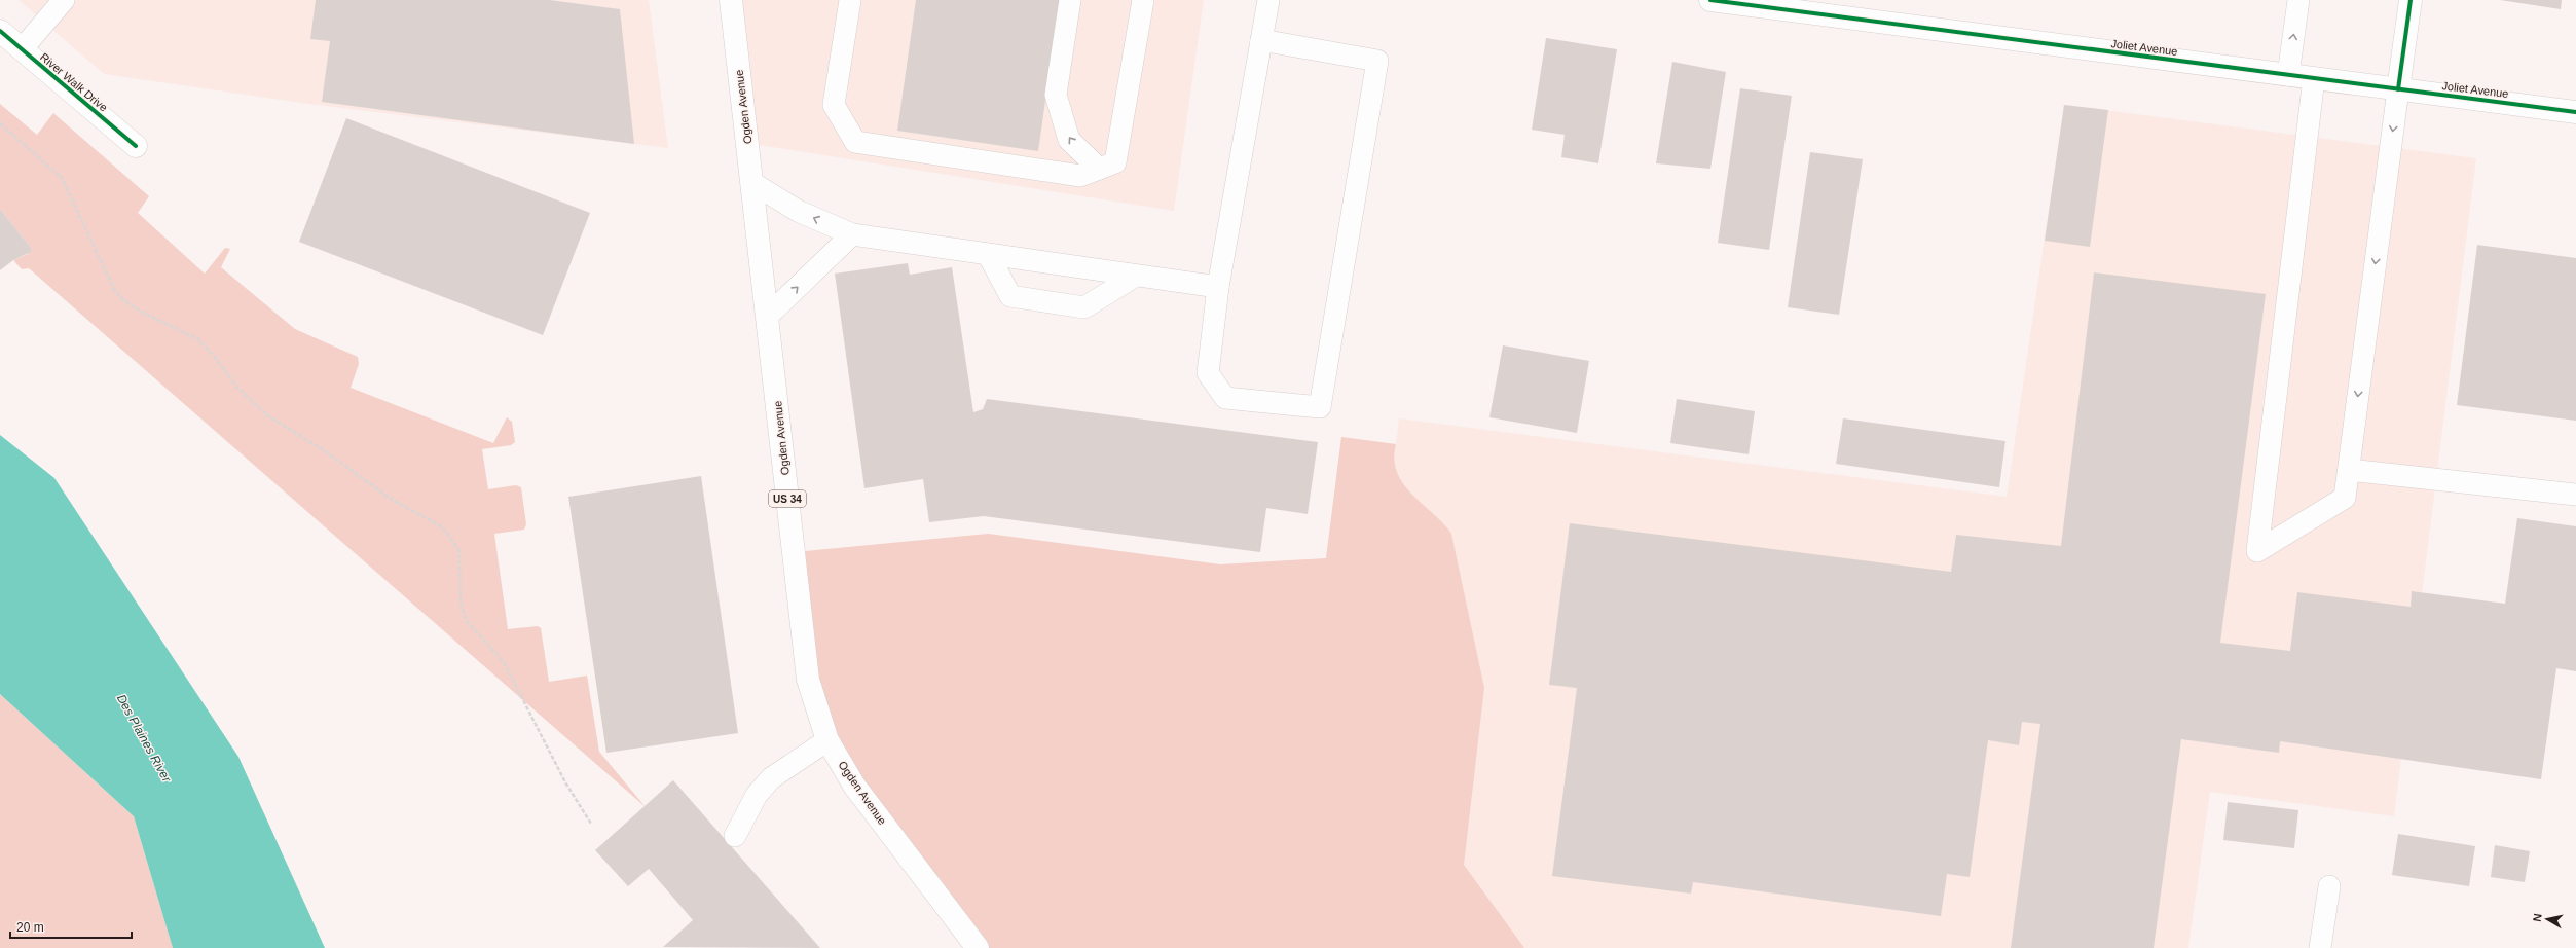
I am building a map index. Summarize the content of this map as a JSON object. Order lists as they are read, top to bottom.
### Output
{
  "streets": {
    "street": [
      "Joliet Avenue",
      "River Walk Drive",
      "Ogden Avenue",
      "US 34"
    ]
  },
  "water": ["Des Plaines River"],
  "scale_bar": "20 m",
  "north": "left"
}
